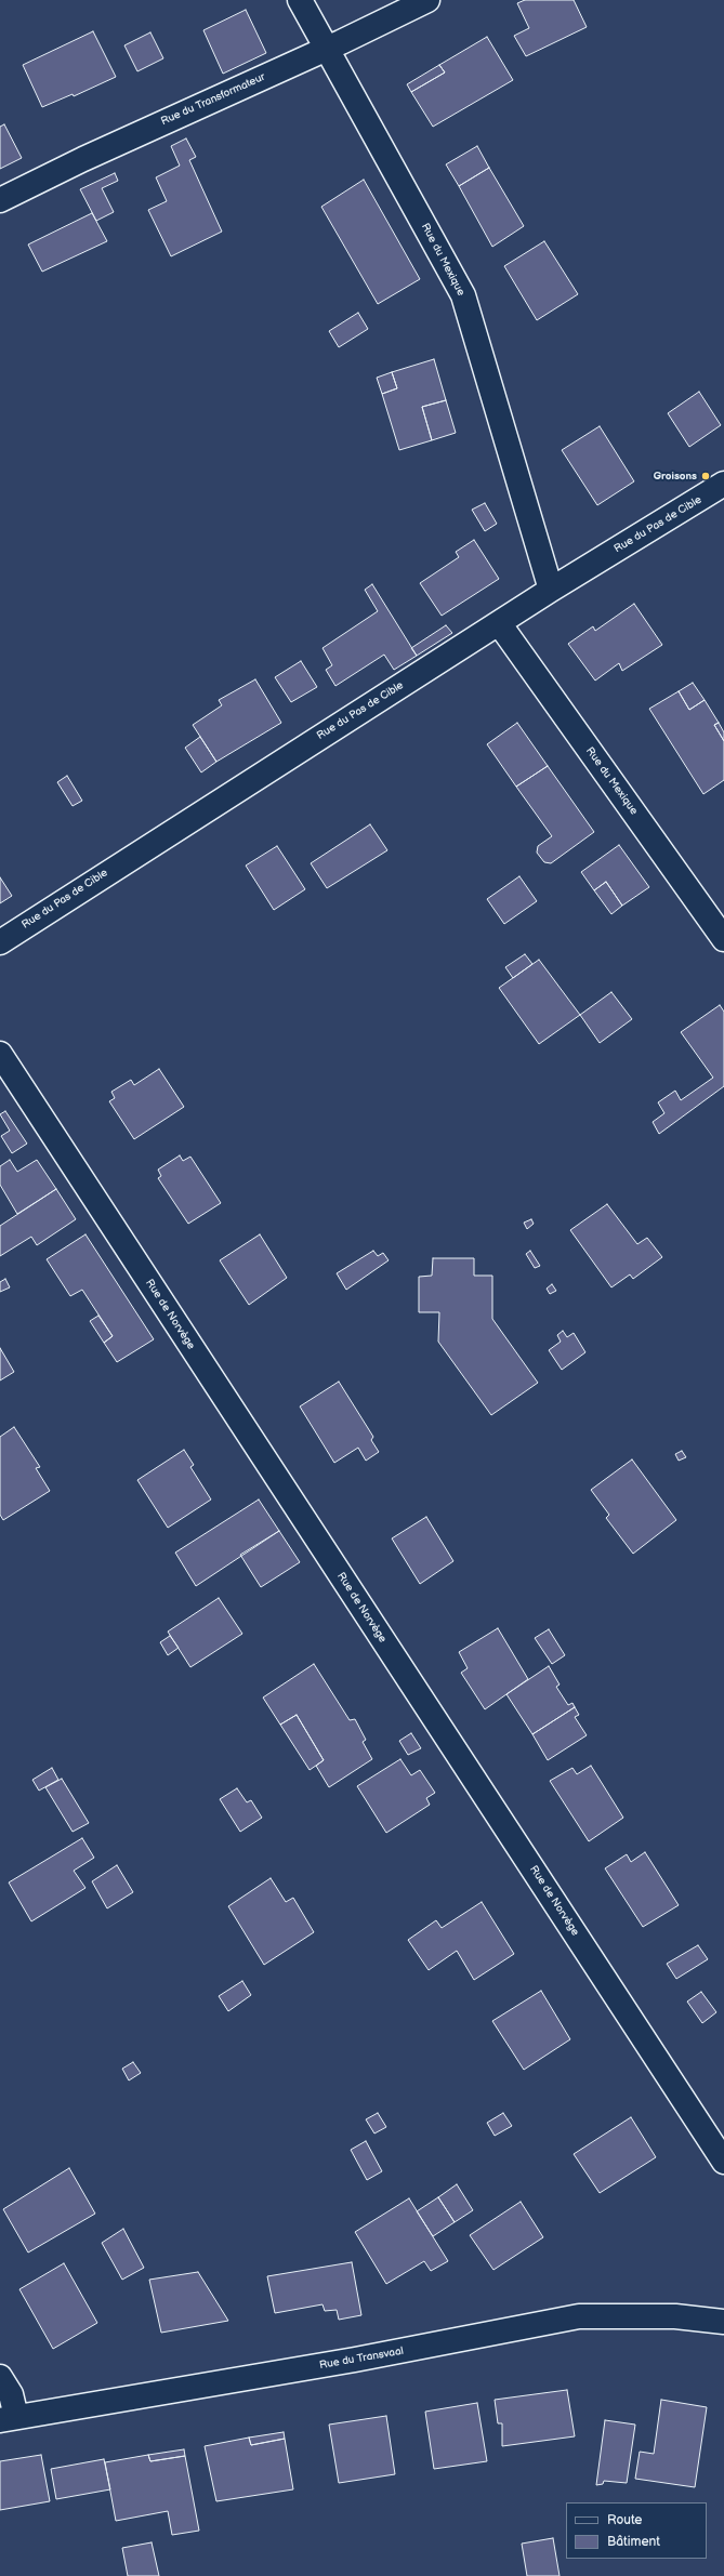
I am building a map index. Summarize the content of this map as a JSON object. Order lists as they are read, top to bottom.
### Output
{
  "streets": {
    "street": [
      "Rue du Transformateur",
      "Rue du Mexique",
      "Rue du Pas de Cible",
      "Rue de Norvège",
      "Rue du Transvaal"
    ]
  },
  "crossings": [
    ["Rue du Transformateur", "Rue du Mexique"],
    ["Rue du Mexique", "Rue du Pas de Cible"]
  ],
  "places": ["Groisons"],
  "legend": ["Route", "Bâtiment"]
}
